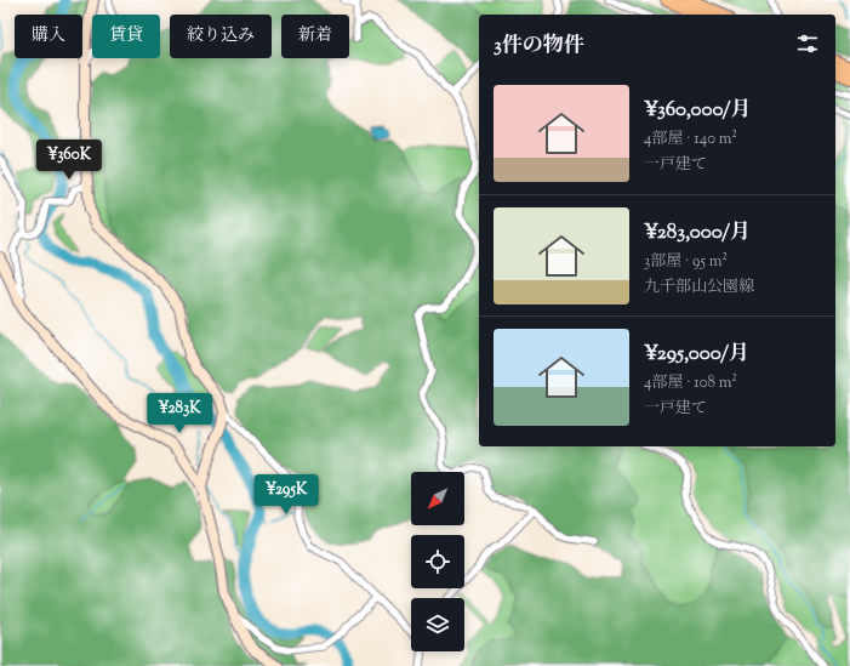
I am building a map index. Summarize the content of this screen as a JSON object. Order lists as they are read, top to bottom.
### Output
{
  "north": "bottom left",
  "page": {
    "chip": [
      "購入",
      "賃貸",
      "絞り込み",
      "新着"
    ],
    "heading": "3件の物件",
    "list": [
      {
        "name": "¥360,000/月",
        "note": "4部屋 · 140 m² · 一戸建て"
      },
      {
        "name": "¥283,000/月",
        "note": "3部屋 · 95 m² · 九千部山公園線"
      },
      {
        "name": "¥295,000/月",
        "note": "4部屋 · 108 m² · 一戸建て"
      }
    ],
    "price": ["¥360K", "¥283K", "¥295K"]
  }
}
